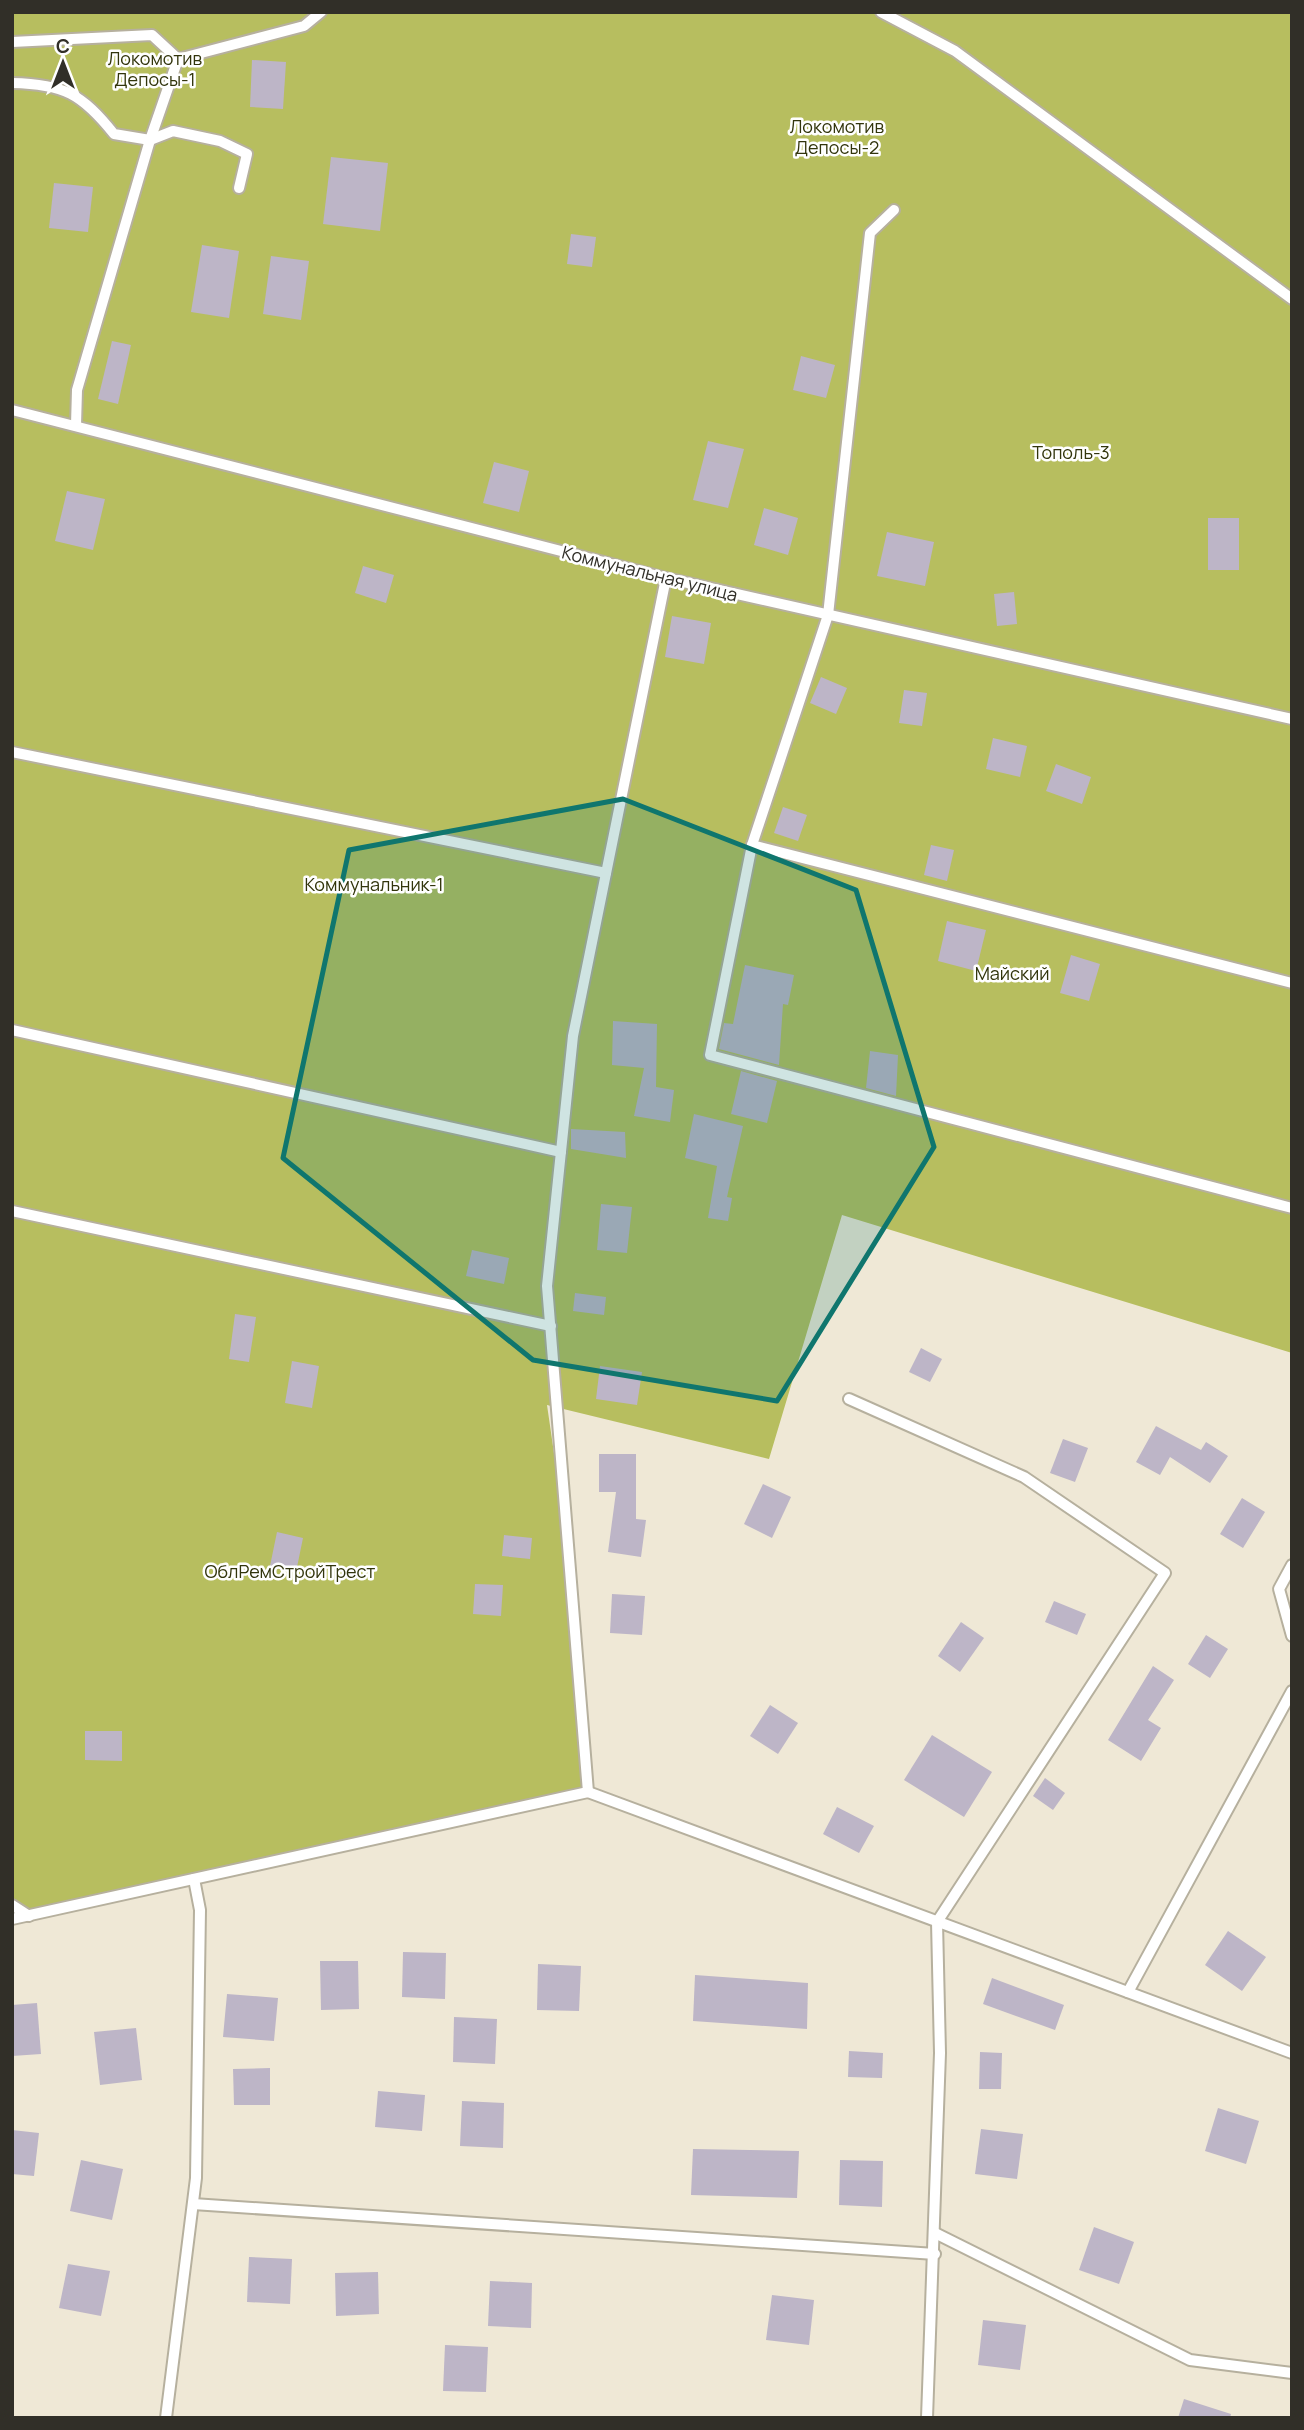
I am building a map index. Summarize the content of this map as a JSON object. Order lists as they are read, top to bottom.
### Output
{
  "streets": {
    "lane": ["Коммунальная улица"]
  },
  "parks": [
    "Локомотив Депосы-1",
    "Локомотив Депосы-2",
    "Тополь-3",
    "Коммунальник-1",
    "Майский",
    "ОблРемСтройТрест"
  ],
  "north": "top"
}
